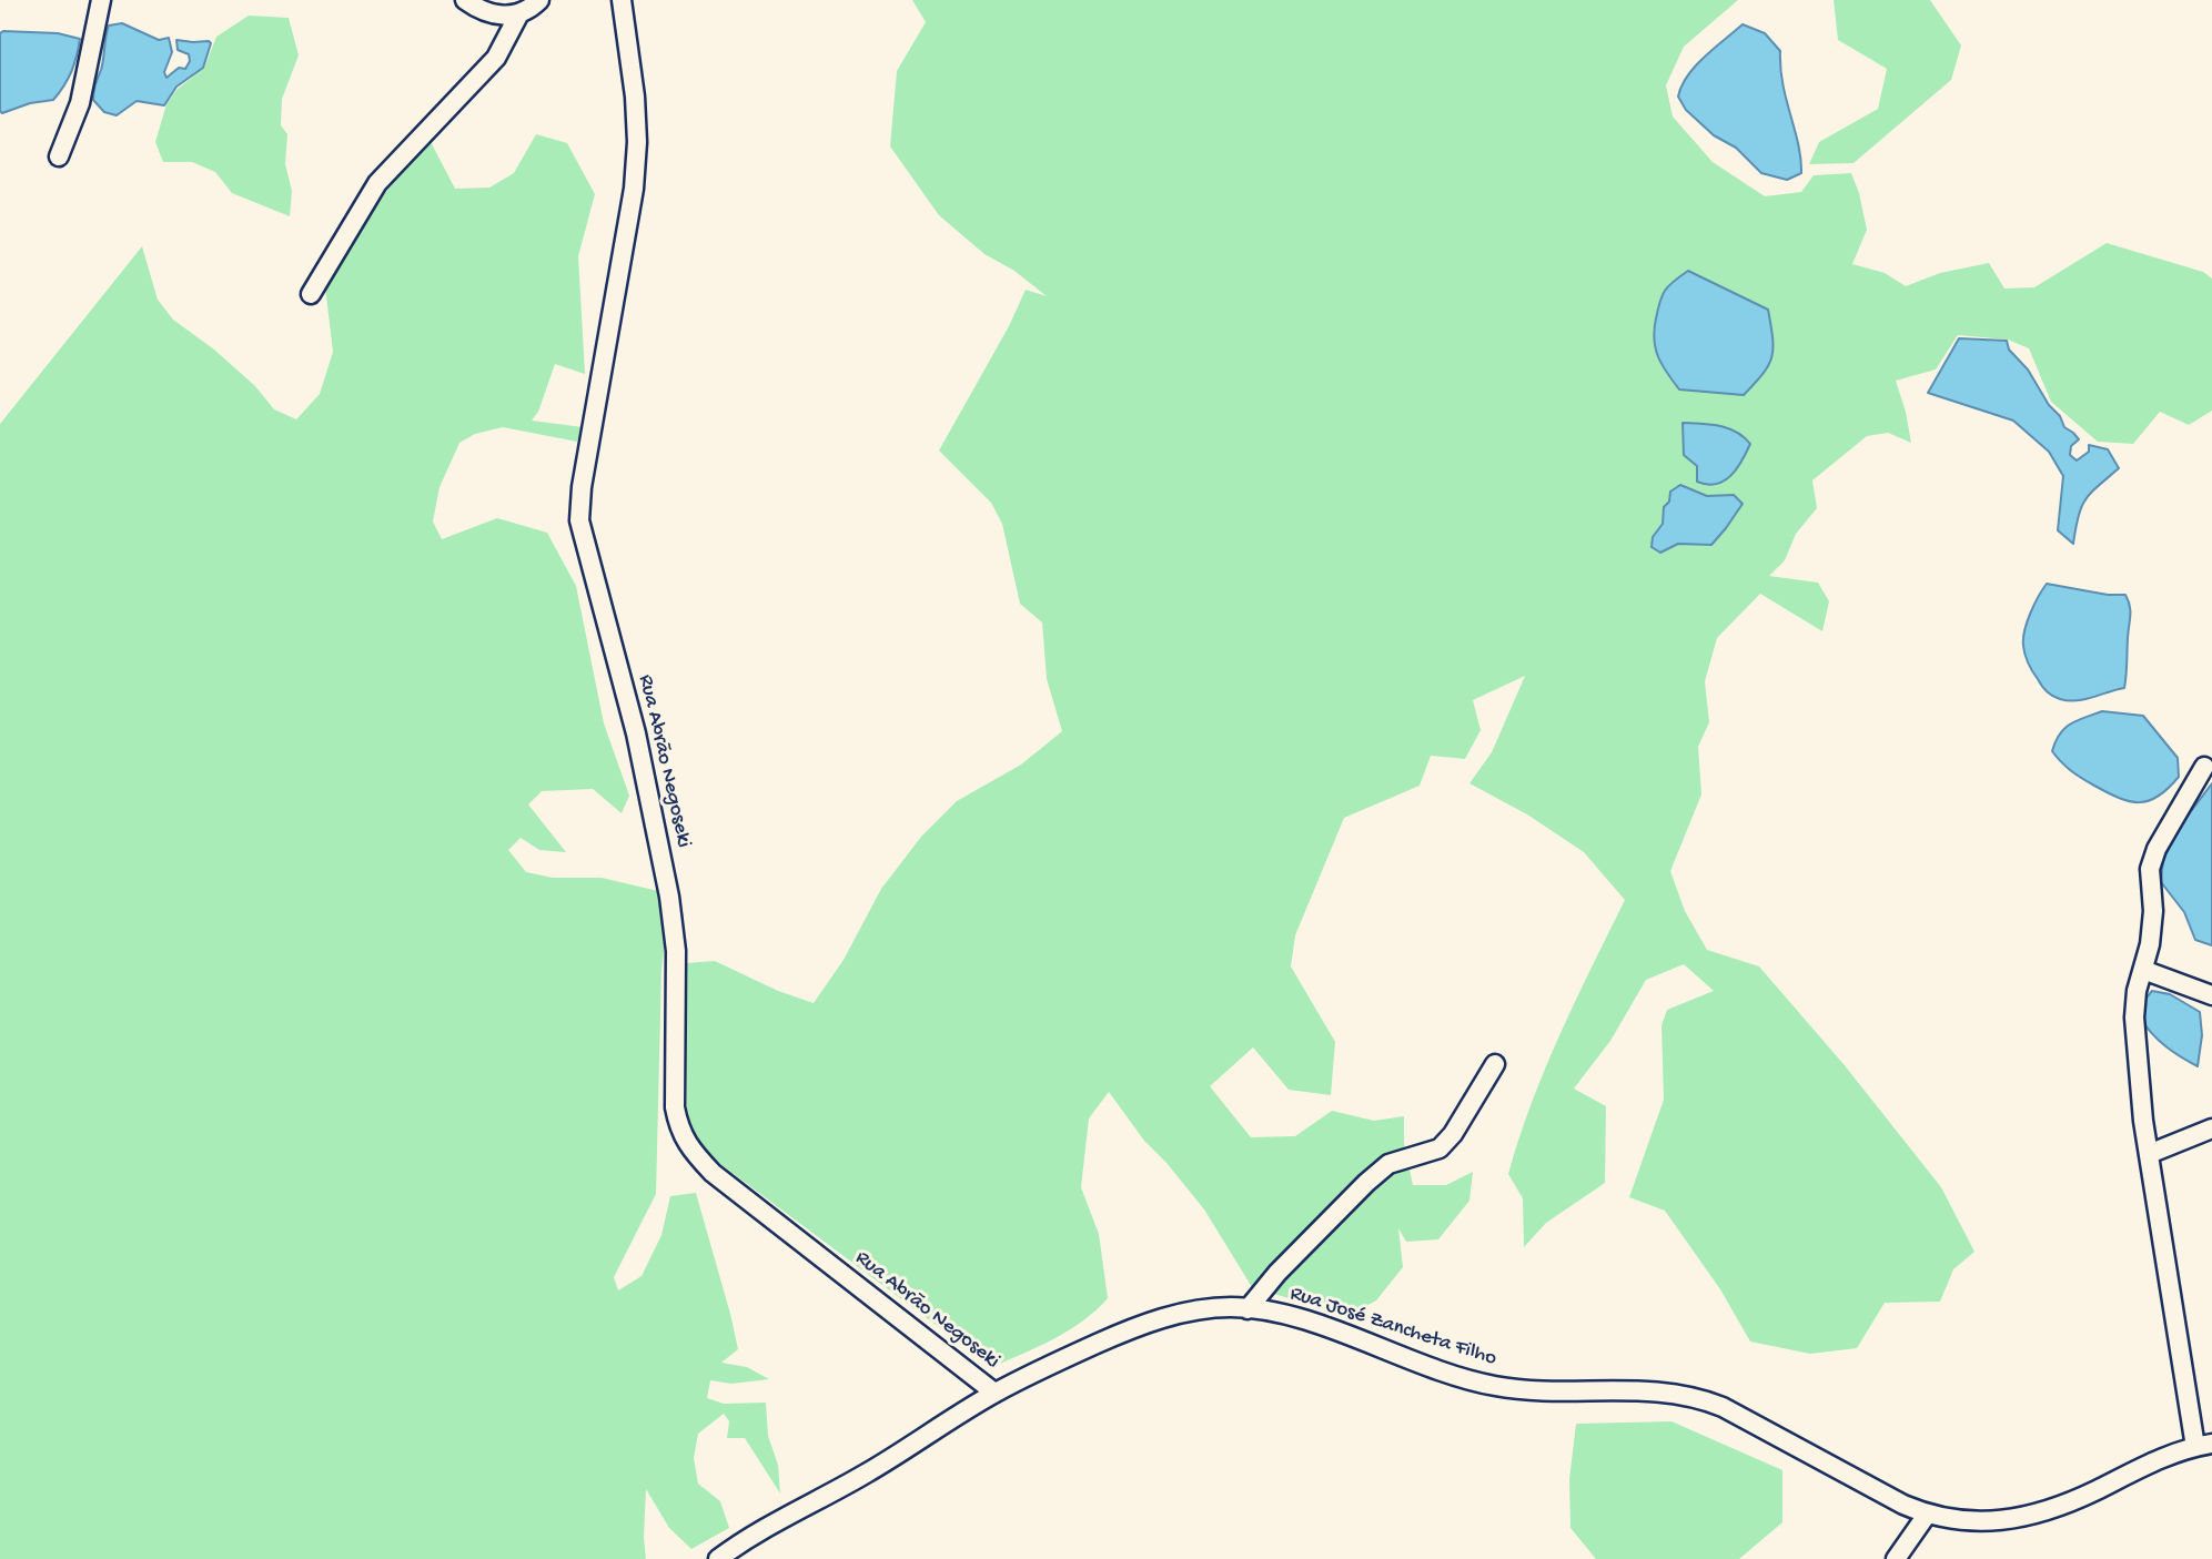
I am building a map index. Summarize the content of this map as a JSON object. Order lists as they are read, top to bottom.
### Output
{
  "streets": {
    "street": ["Rua Abrão Negoseki", "Rua José Zancheta Filho"]
  },
  "crossings": [
    ["Rua Abrão Negoseki", "Rua José Zancheta Filho"]
  ]
}
